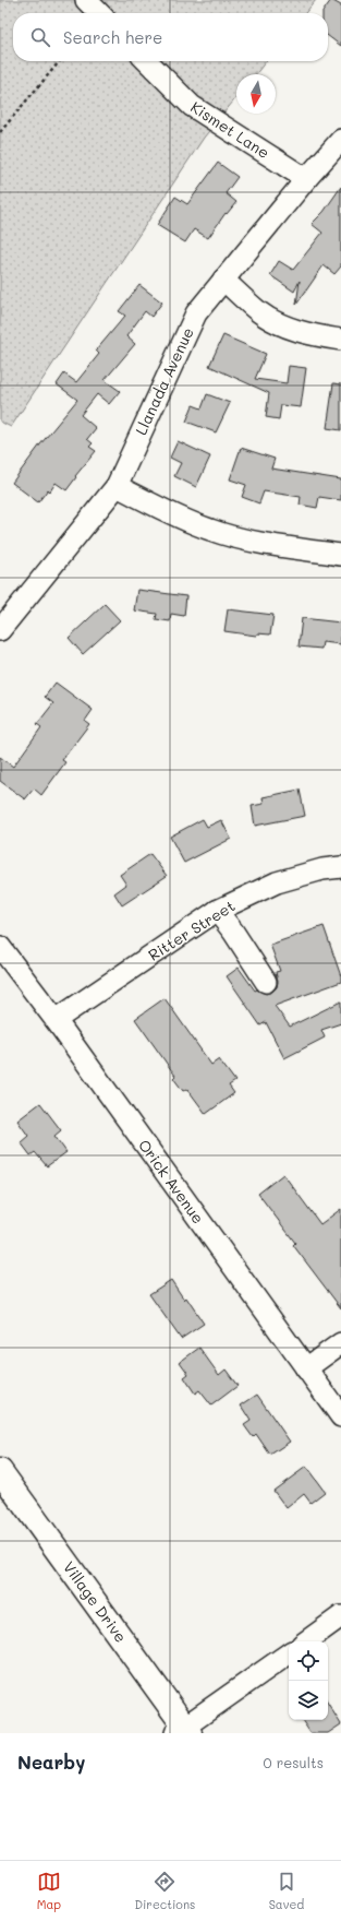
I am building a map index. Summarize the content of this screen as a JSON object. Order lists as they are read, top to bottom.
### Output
{
  "streets": {
    "main road": ["Village Drive"],
    "street": [
      "Kismet Lane",
      "Llanada Avenue",
      "Ritter Street",
      "Orick Avenue"
    ]
  },
  "crossings": [
    ["Kismet Lane", "Llanada Avenue"],
    ["Ritter Street", "Orick Avenue"]
  ],
  "north": "bottom",
  "page": {
    "search": "Search here",
    "heading": ["Nearby", "0 results"],
    "nav": ["Map", "Directions", "Saved"]
  }
}
